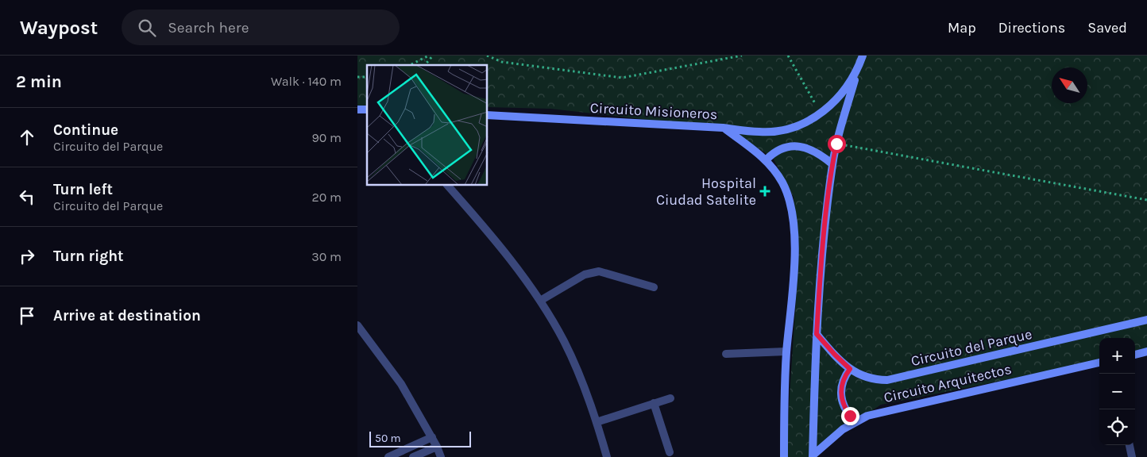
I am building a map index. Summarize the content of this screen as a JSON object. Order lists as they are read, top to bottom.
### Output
{
  "streets": {
    "street": ["Circuito Misioneros", "Circuito del Parque", "Circuito Arquitectos"]
  },
  "places": {
    "health": ["Hospital Ciudad Satelite"]
  },
  "scale_bar": "50 m",
  "north": "top left",
  "page": {
    "header": "Waypost",
    "search": "Search here",
    "nav": ["Map", "Directions", "Saved"],
    "heading": ["2 min", "Walk · 140 m"],
    "list": [
      ["Continue", "Circuito del Parque", "90 m"],
      ["Turn left", "Circuito del Parque", "20 m"],
      ["Turn right", "30 m"],
      "Arrive at destination"
    ],
    "map_buttons": ["+", "−"],
    "scale": "50 m"
  }
}
